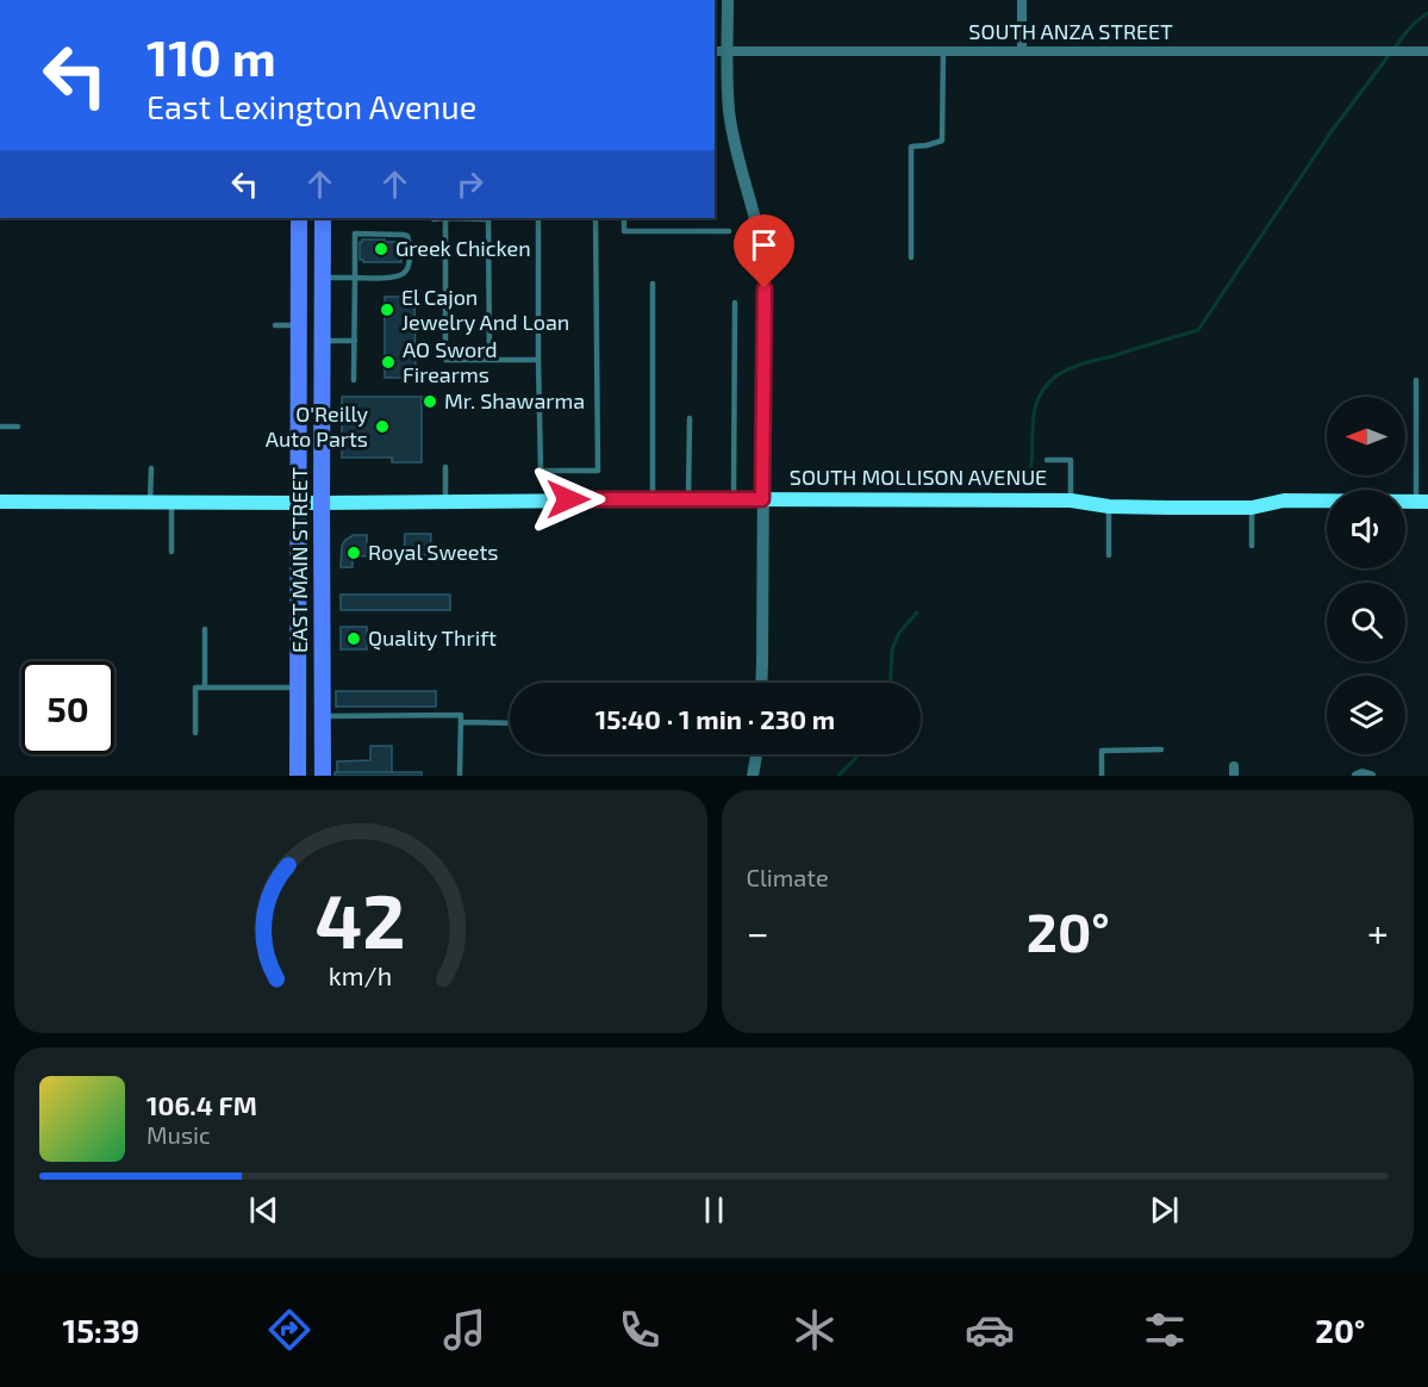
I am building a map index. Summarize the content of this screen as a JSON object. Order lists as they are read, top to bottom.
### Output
{
  "streets": {
    "main road": ["SOUTH MOLLISON AVENUE", "EAST MAIN STREET"],
    "street": ["SOUTH ANZA STREET"]
  },
  "crossings": [
    ["SOUTH MOLLISON AVENUE", "EAST MAIN STREET"]
  ],
  "places": [
    "Greek Chicken",
    "El Cajon Jewelry And Loan",
    "AO Sword Firearms",
    "Mr. Shawarma",
    "O'Reilly Auto Parts",
    "Royal Sweets",
    "Quality Thrift"
  ],
  "north": "left",
  "page": {
    "turn": ["110 m", "East Lexington Avenue"],
    "limit": "50",
    "trip": "15:40 · 1 min · 230 m",
    "tile": "Climate",
    "heat": ["−", "20°", "+"],
    "song": ["106.4 FM", "Music"],
    "tabs": ["15:39", "20°"],
    "gauge": ["42", "km/h"]
  }
}
